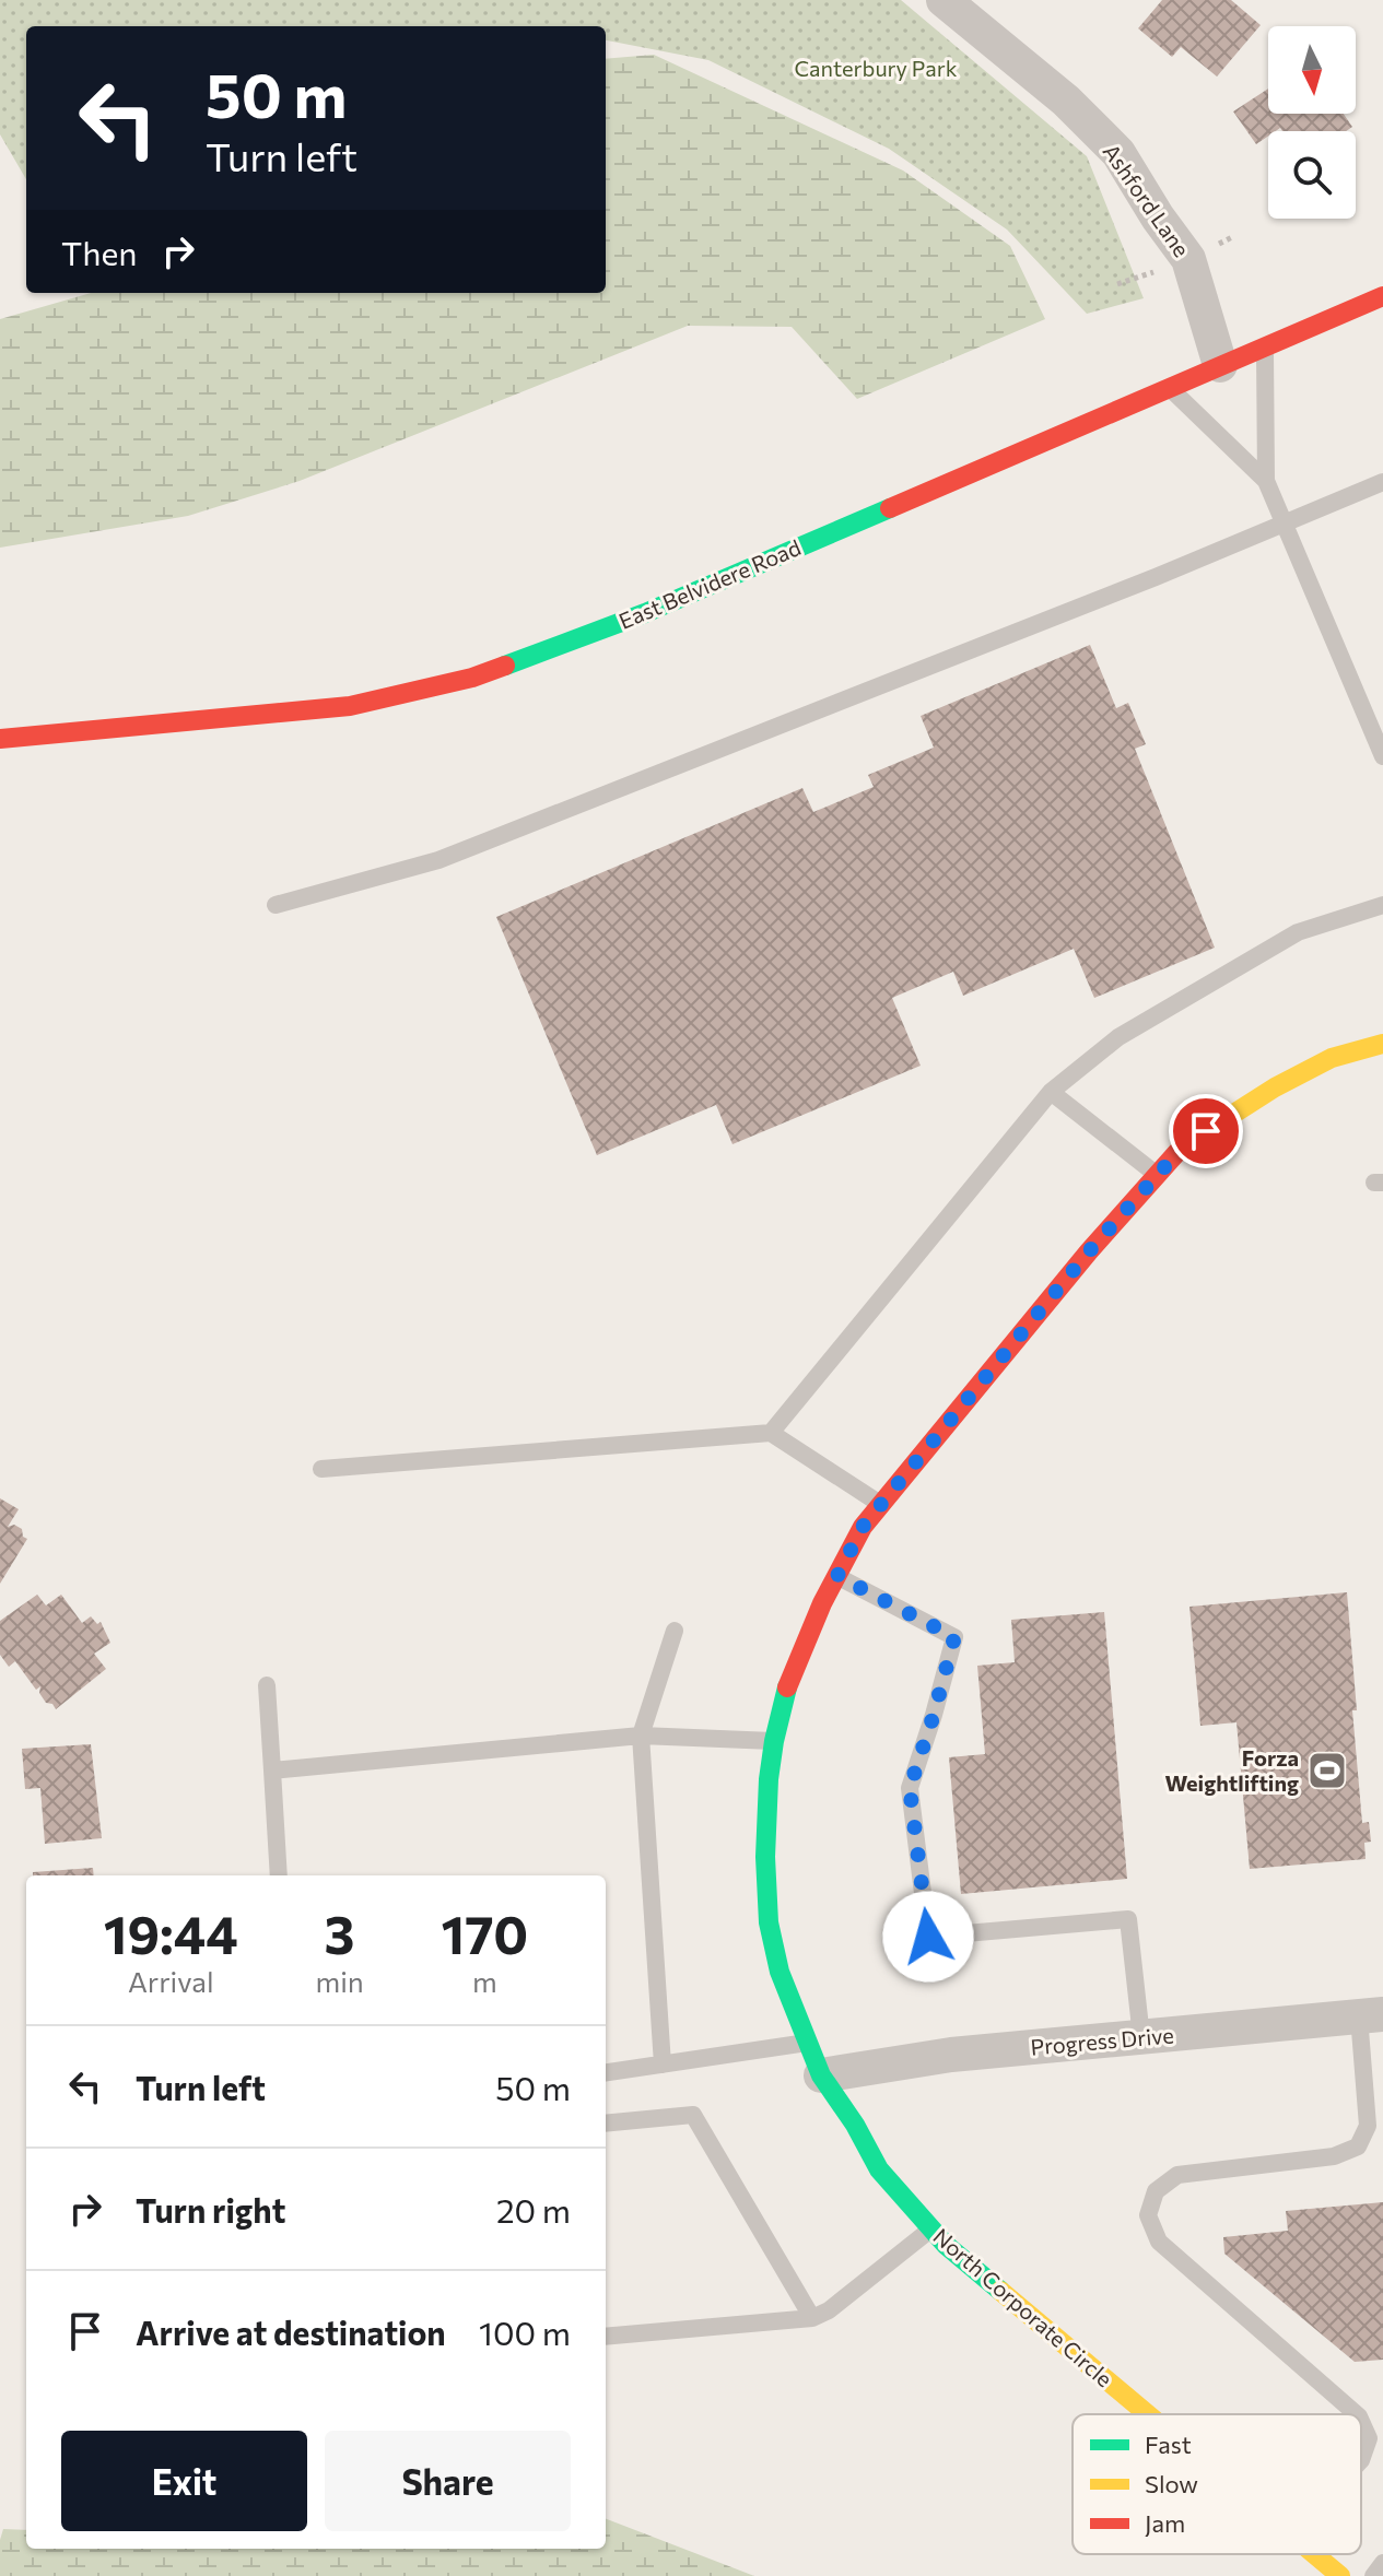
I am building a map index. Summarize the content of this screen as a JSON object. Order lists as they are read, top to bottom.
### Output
{
  "streets": {
    "street": [
      "Ashford Lane",
      "East Belvidere Road",
      "Progress Drive",
      "North Corporate Circle"
    ]
  },
  "crossings": [
    ["Ashford Lane", "East Belvidere Road"],
    ["Progress Drive", "North Corporate Circle"]
  ],
  "parks": ["Canterbury Park"],
  "places": {
    "sports": ["Forza Weightlifting"]
  },
  "legend": ["Fast", "Slow", "Jam"],
  "north": "bottom",
  "page": {
    "turn": ["50 m", "Turn left"],
    "then": "Then",
    "eta": [
      "19:44",
      "Arrival",
      "3",
      "min",
      "170",
      "m"
    ],
    "list": [
      {
        "name": "Turn left",
        "value": "50 m"
      },
      {
        "name": "Turn right",
        "value": "20 m"
      },
      {
        "name": "Arrive at destination",
        "value": "100 m"
      }
    ],
    "buttons": ["Exit", "Share"]
  }
}
